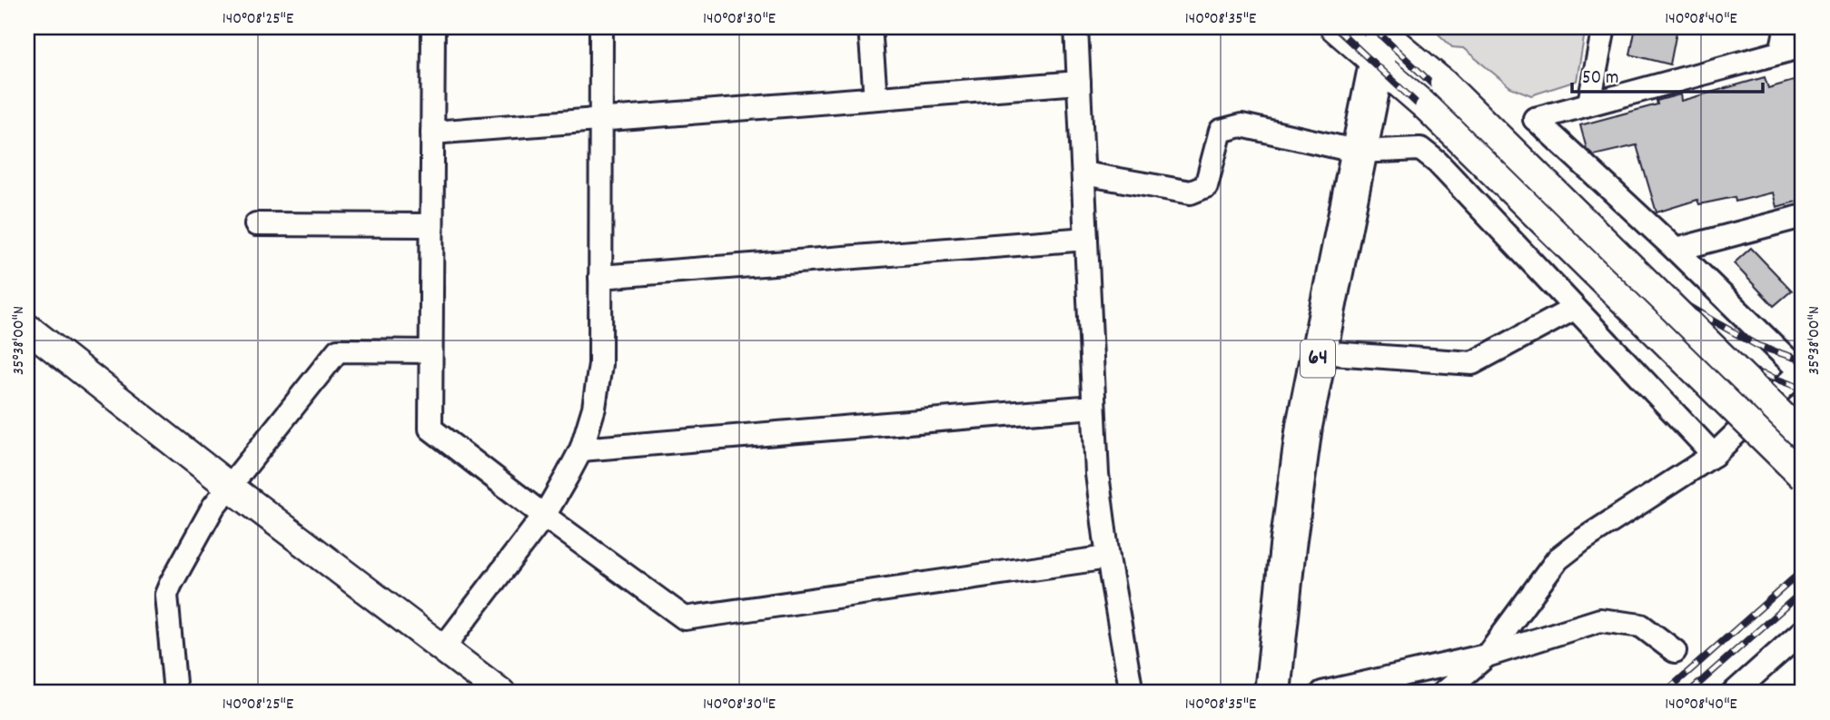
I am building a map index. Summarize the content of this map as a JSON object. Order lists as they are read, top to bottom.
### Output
{
  "streets": {
    "main road": ["64"]
  },
  "scale_bar": "50 m",
  "coordinates": [
    "140°08'25\"E",
    "140°08'30\"E",
    "140°08'35\"E",
    "140°08'40\"E",
    "35°38'00\"N"
  ]
}
